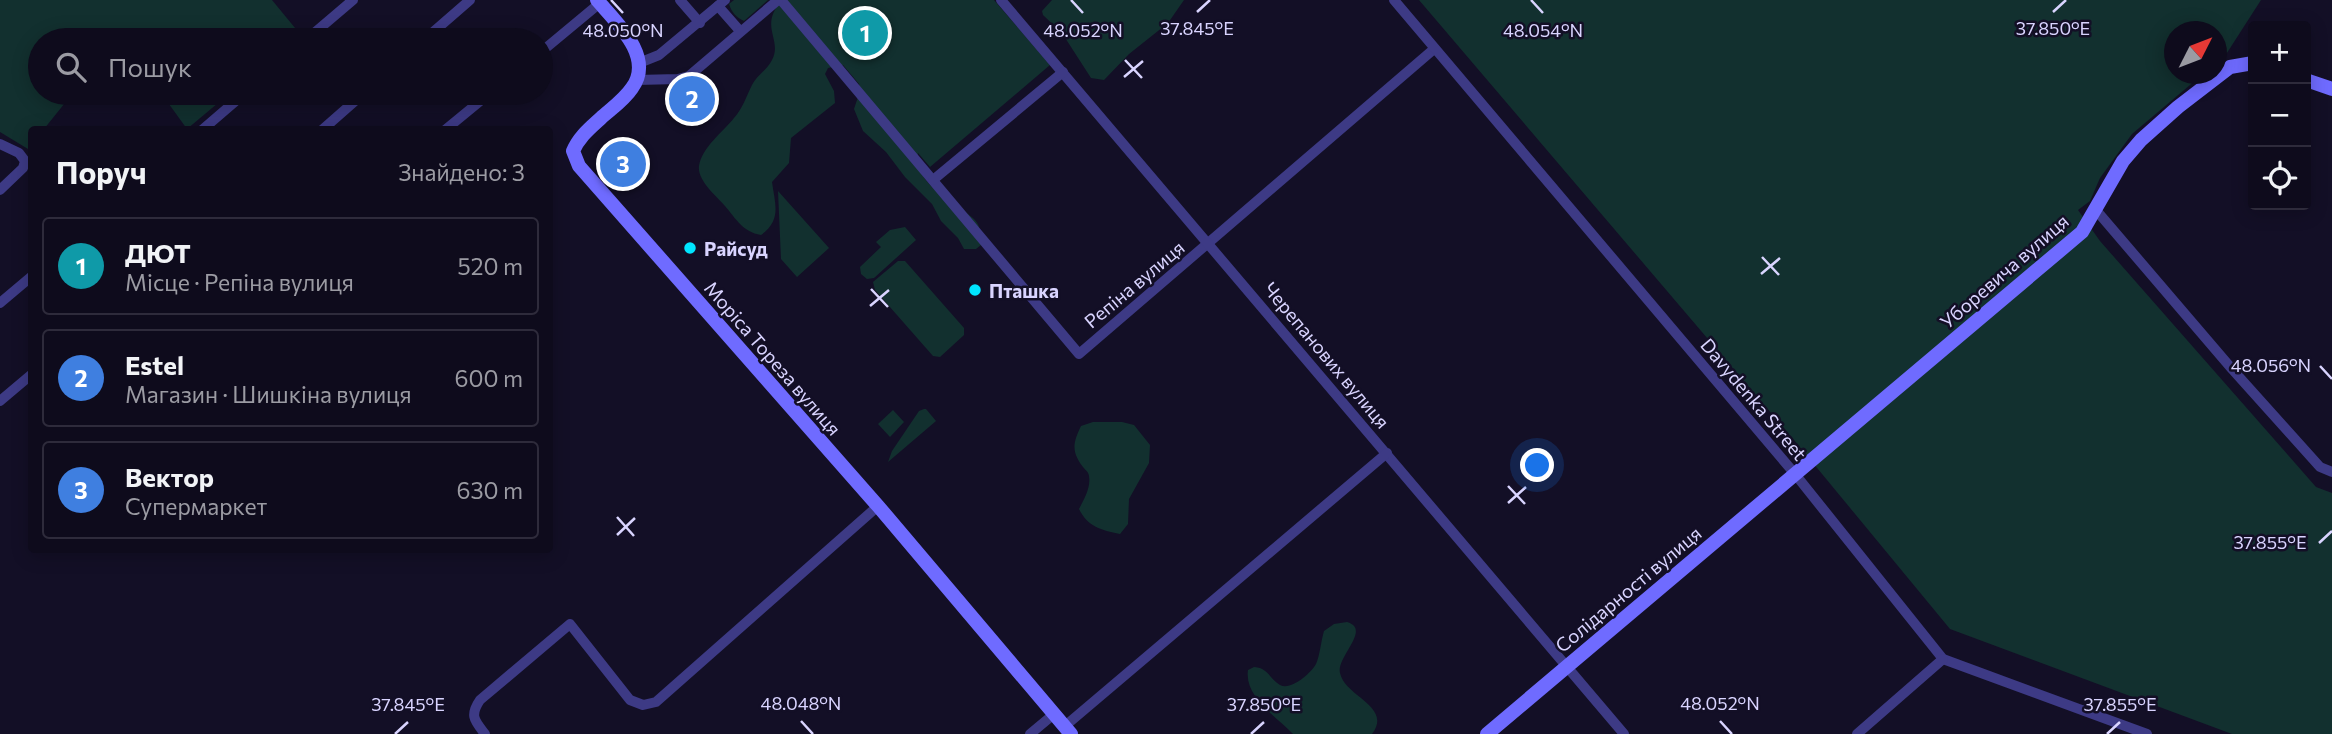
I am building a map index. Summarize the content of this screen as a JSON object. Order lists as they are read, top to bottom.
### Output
{
  "streets": {
    "street": [
      "Уборевича вулиця",
      "Репiна вулиця",
      "Черепанових вулиця",
      "Моріса Тореза вулиця",
      "Davydenka Street",
      "Солідарності вулиця"
    ]
  },
  "crossings": [
    ["Уборевича вулиця", "Davydenka Street"],
    ["Уборевича вулиця", "Солідарності вулиця"],
    ["Репiна вулиця", "Черепанових вулиця"],
    ["Репiна вулиця", "Davydenka Street"],
    ["Черепанових вулиця", "Солідарності вулиця"],
    ["Davydenka Street", "Солідарності вулиця"]
  ],
  "places": ["Райсуд", "Пташка"],
  "north": "top right",
  "page": {
    "pins": ["1", "2", "3"],
    "map_buttons": ["+", "−"],
    "search": "Пошук",
    "heading": ["Поруч", "Знайдено: 3"],
    "list": [
      {
        "mark": "1",
        "name": "ДЮТ",
        "note": "Місце · Репiна вулиця",
        "value": "520 m"
      },
      {
        "mark": "2",
        "name": "Estel",
        "note": "Магазин · Шишкiна вулиця",
        "value": "600 m"
      },
      {
        "mark": "3",
        "name": "Вектор",
        "note": "Супермаркет",
        "value": "630 m"
      }
    ]
  },
  "coordinates": [
    "37.845°E",
    "37.850°E",
    "48.052°N",
    "48.054°N",
    "48.050°N",
    "48.056°N",
    "37.855°E",
    "48.048°N"
  ]
}
